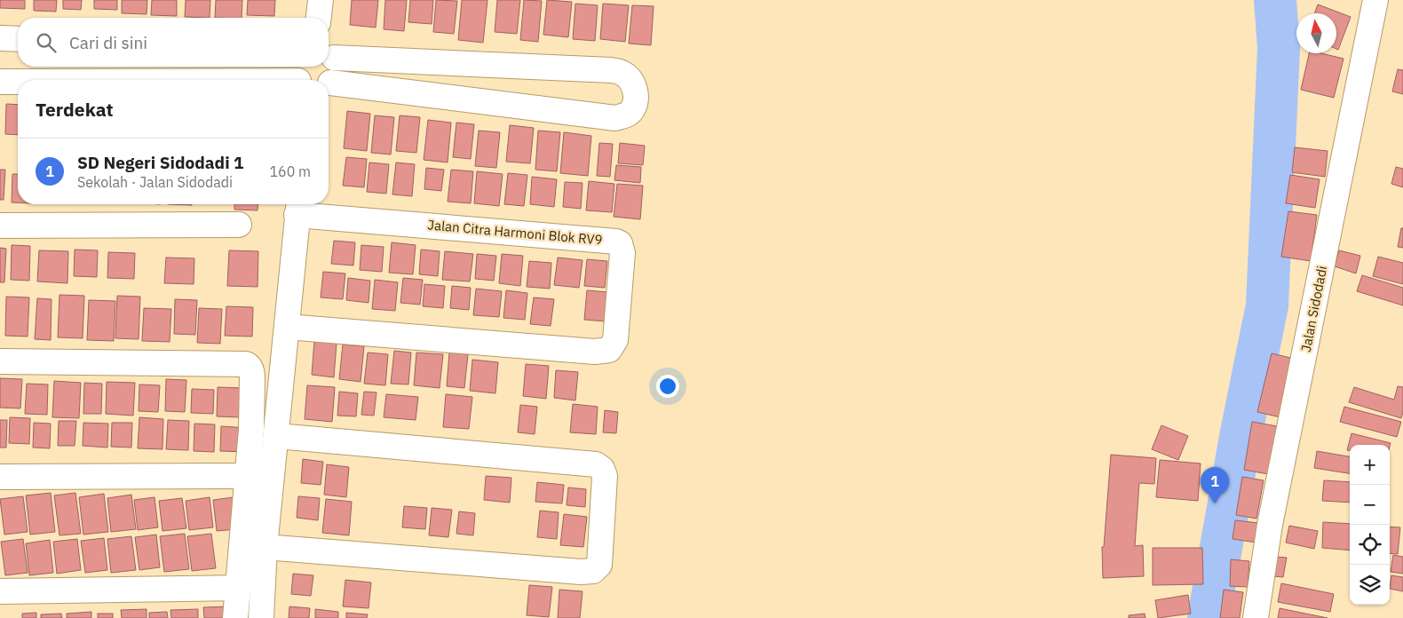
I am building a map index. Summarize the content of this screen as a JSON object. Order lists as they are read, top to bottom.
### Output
{
  "streets": {
    "street": ["Jalan Citra Harmoni Blok RV9", "Jalan Sidodadi"]
  },
  "north": "top",
  "page": {
    "search": "Cari di sini",
    "heading": "Terdekat",
    "list": [
      {
        "mark": "1",
        "name": "SD Negeri Sidodadi 1",
        "note": "Sekolah · Jalan Sidodadi",
        "value": "160 m"
      }
    ],
    "map_buttons": ["+", "−"],
    "pins": "1"
  }
}
